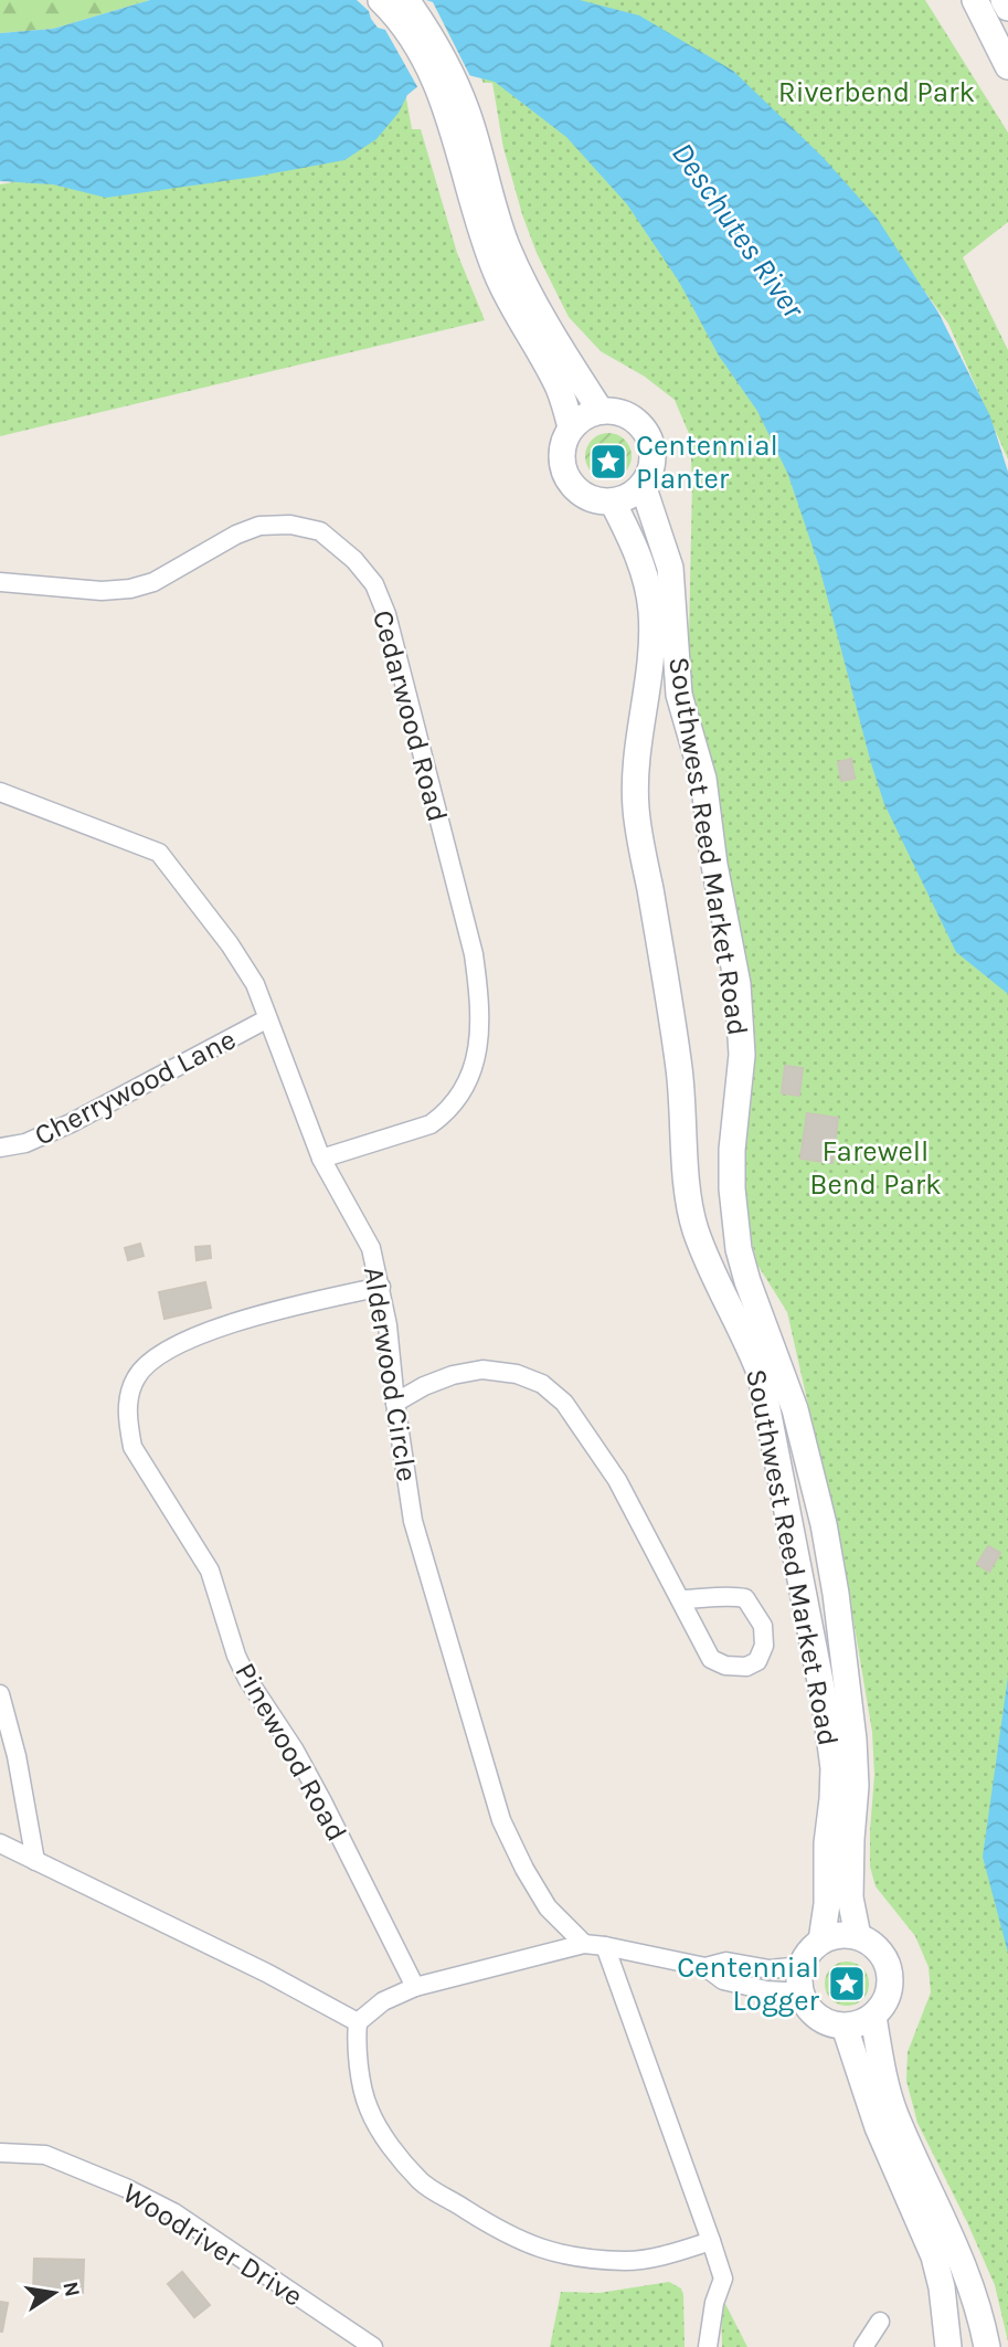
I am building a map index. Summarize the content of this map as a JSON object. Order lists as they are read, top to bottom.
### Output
{
  "streets": {
    "main road": ["Southwest Reed Market Road"],
    "street": [
      "Cedarwood Road",
      "Cherrywood Lane",
      "Alderwood Circle",
      "Pinewood Road",
      "Woodriver Drive"
    ]
  },
  "crossings": [
    ["Cedarwood Road", "Alderwood Circle"],
    ["Cherrywood Lane", "Alderwood Circle"],
    ["Alderwood Circle", "Pinewood Road"]
  ],
  "water": ["Deschutes River"],
  "parks": ["Riverbend Park", "Farewell Bend Park"],
  "places": {
    "place": ["Centennial Planter", "Centennial Logger"]
  },
  "north": "right"
}
